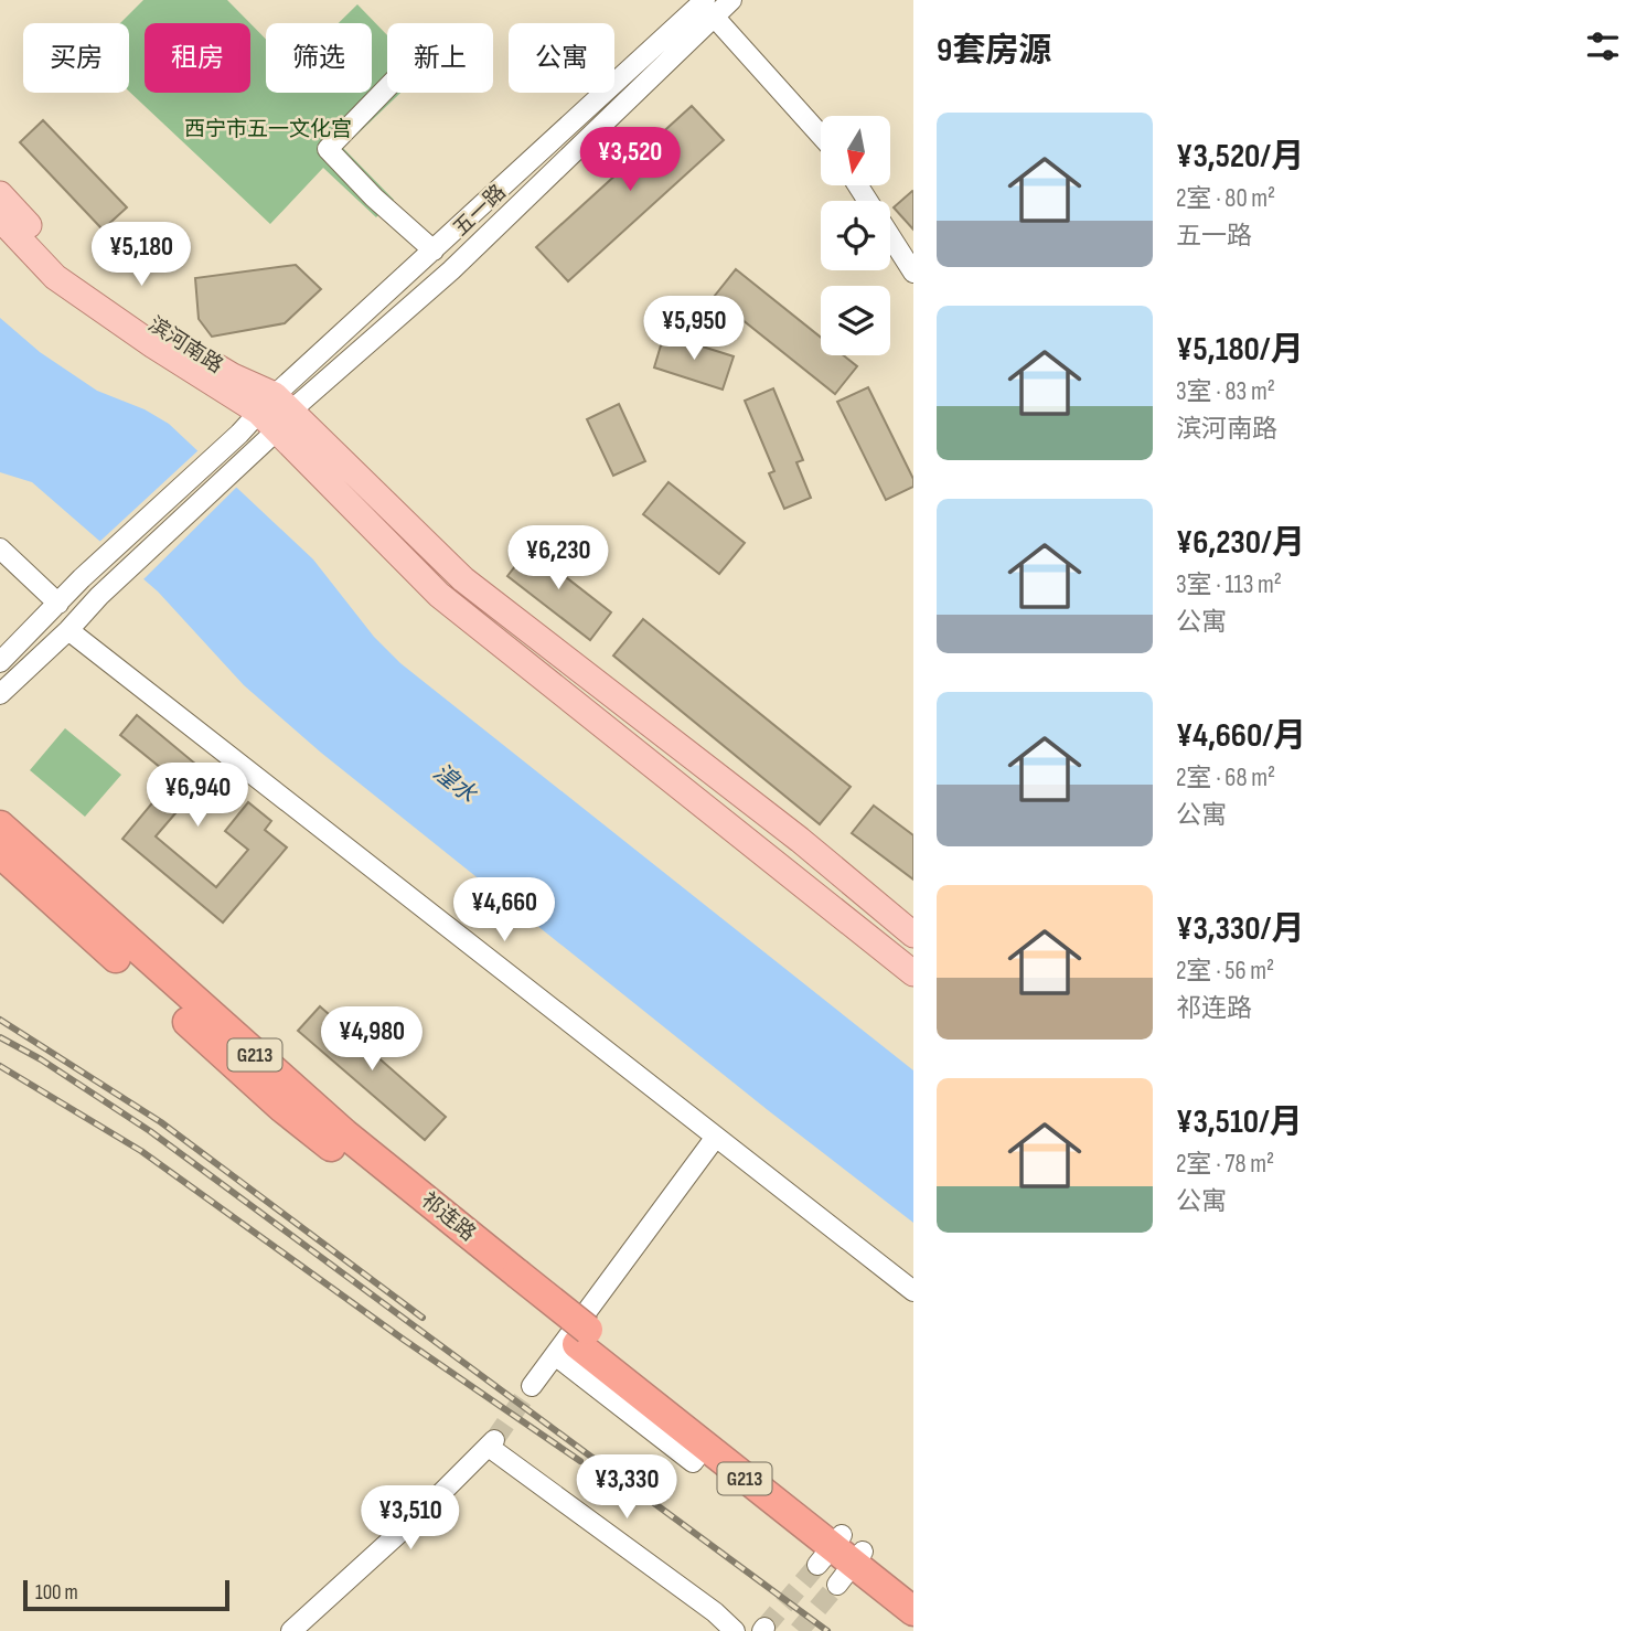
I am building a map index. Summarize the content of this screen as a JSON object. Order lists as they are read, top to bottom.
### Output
{
  "streets": {
    "highway": ["G213", "祁连路"],
    "main road": ["滨河南路"],
    "street": ["五一路"]
  },
  "crossings": [
    ["五一路", "滨河南路"]
  ],
  "water": ["湟水"],
  "parks": ["西宁市五一文化宫"],
  "scale_bar": "100 m",
  "north": "bottom",
  "page": {
    "heading": "9套房源",
    "chip": [
      "买房",
      "租房",
      "筛选",
      "新上",
      "公寓"
    ],
    "list": [
      {
        "name": "¥3,520/月",
        "note": "2室 · 80 m² · 五一路"
      },
      {
        "name": "¥5,180/月",
        "note": "3室 · 83 m² · 滨河南路"
      },
      {
        "name": "¥6,230/月",
        "note": "3室 · 113 m² · 公寓"
      },
      {
        "name": "¥4,660/月",
        "note": "2室 · 68 m² · 公寓"
      },
      {
        "name": "¥3,330/月",
        "note": "2室 · 56 m² · 祁连路"
      },
      {
        "name": "¥3,510/月",
        "note": "2室 · 78 m² · 公寓"
      }
    ],
    "price": [
      "¥3,520",
      "¥5,180",
      "¥5,950",
      "¥6,230",
      "¥6,940",
      "¥4,660",
      "¥4,980",
      "¥3,330",
      "¥3,510"
    ],
    "scale": "100 m"
  }
}
